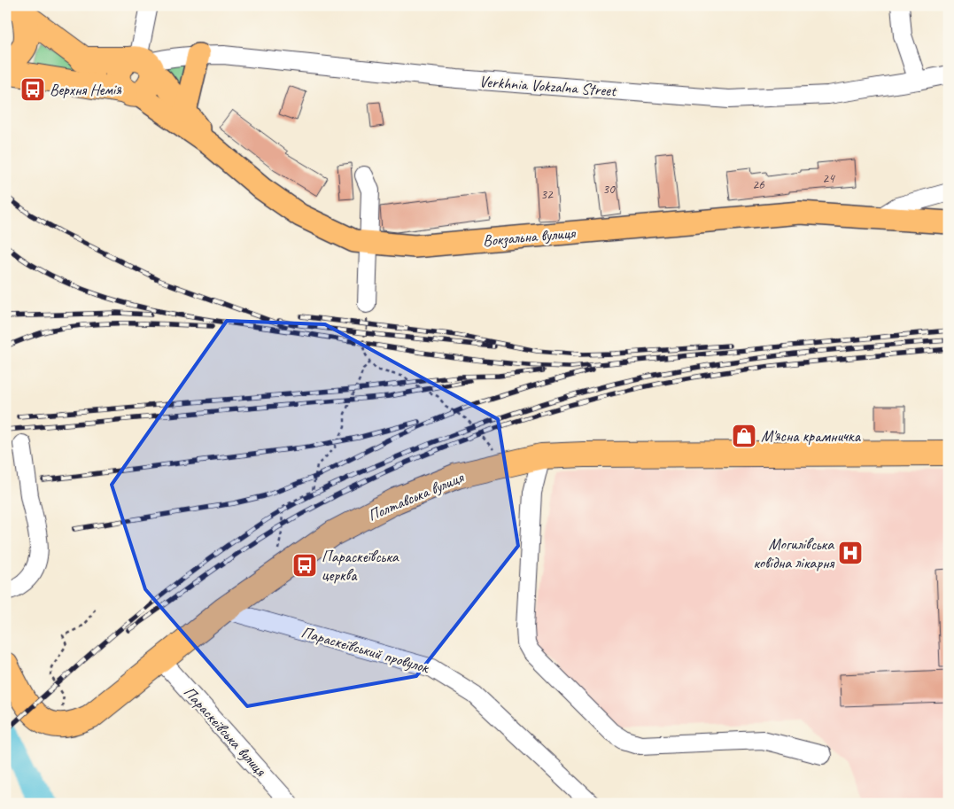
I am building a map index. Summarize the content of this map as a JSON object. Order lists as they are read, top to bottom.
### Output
{
  "streets": {
    "highway": ["Вокзальна вулиця", "Полтавська вулиця"],
    "street": ["Verkhnia Vokzalna Street", "Параскеївський провулок", "Параскеївська вулиця"]
  },
  "crossings": [
    ["Verkhnia Vokzalna Street", "Вокзальна вулиця"],
    ["Полтавська вулиця", "Параскеївський провулок"],
    ["Полтавська вулиця", "Параскеївська вулиця"]
  ],
  "places": {
    "bus stop": ["Верхня Немія", "Параскеївська церква"],
    "shop": ["М'ясна крамничка"],
    "hospital": ["Могилівська ковідна лікарня"]
  },
  "house_numbers": [
    "24",
    "26",
    "30",
    "32"
  ]
}
